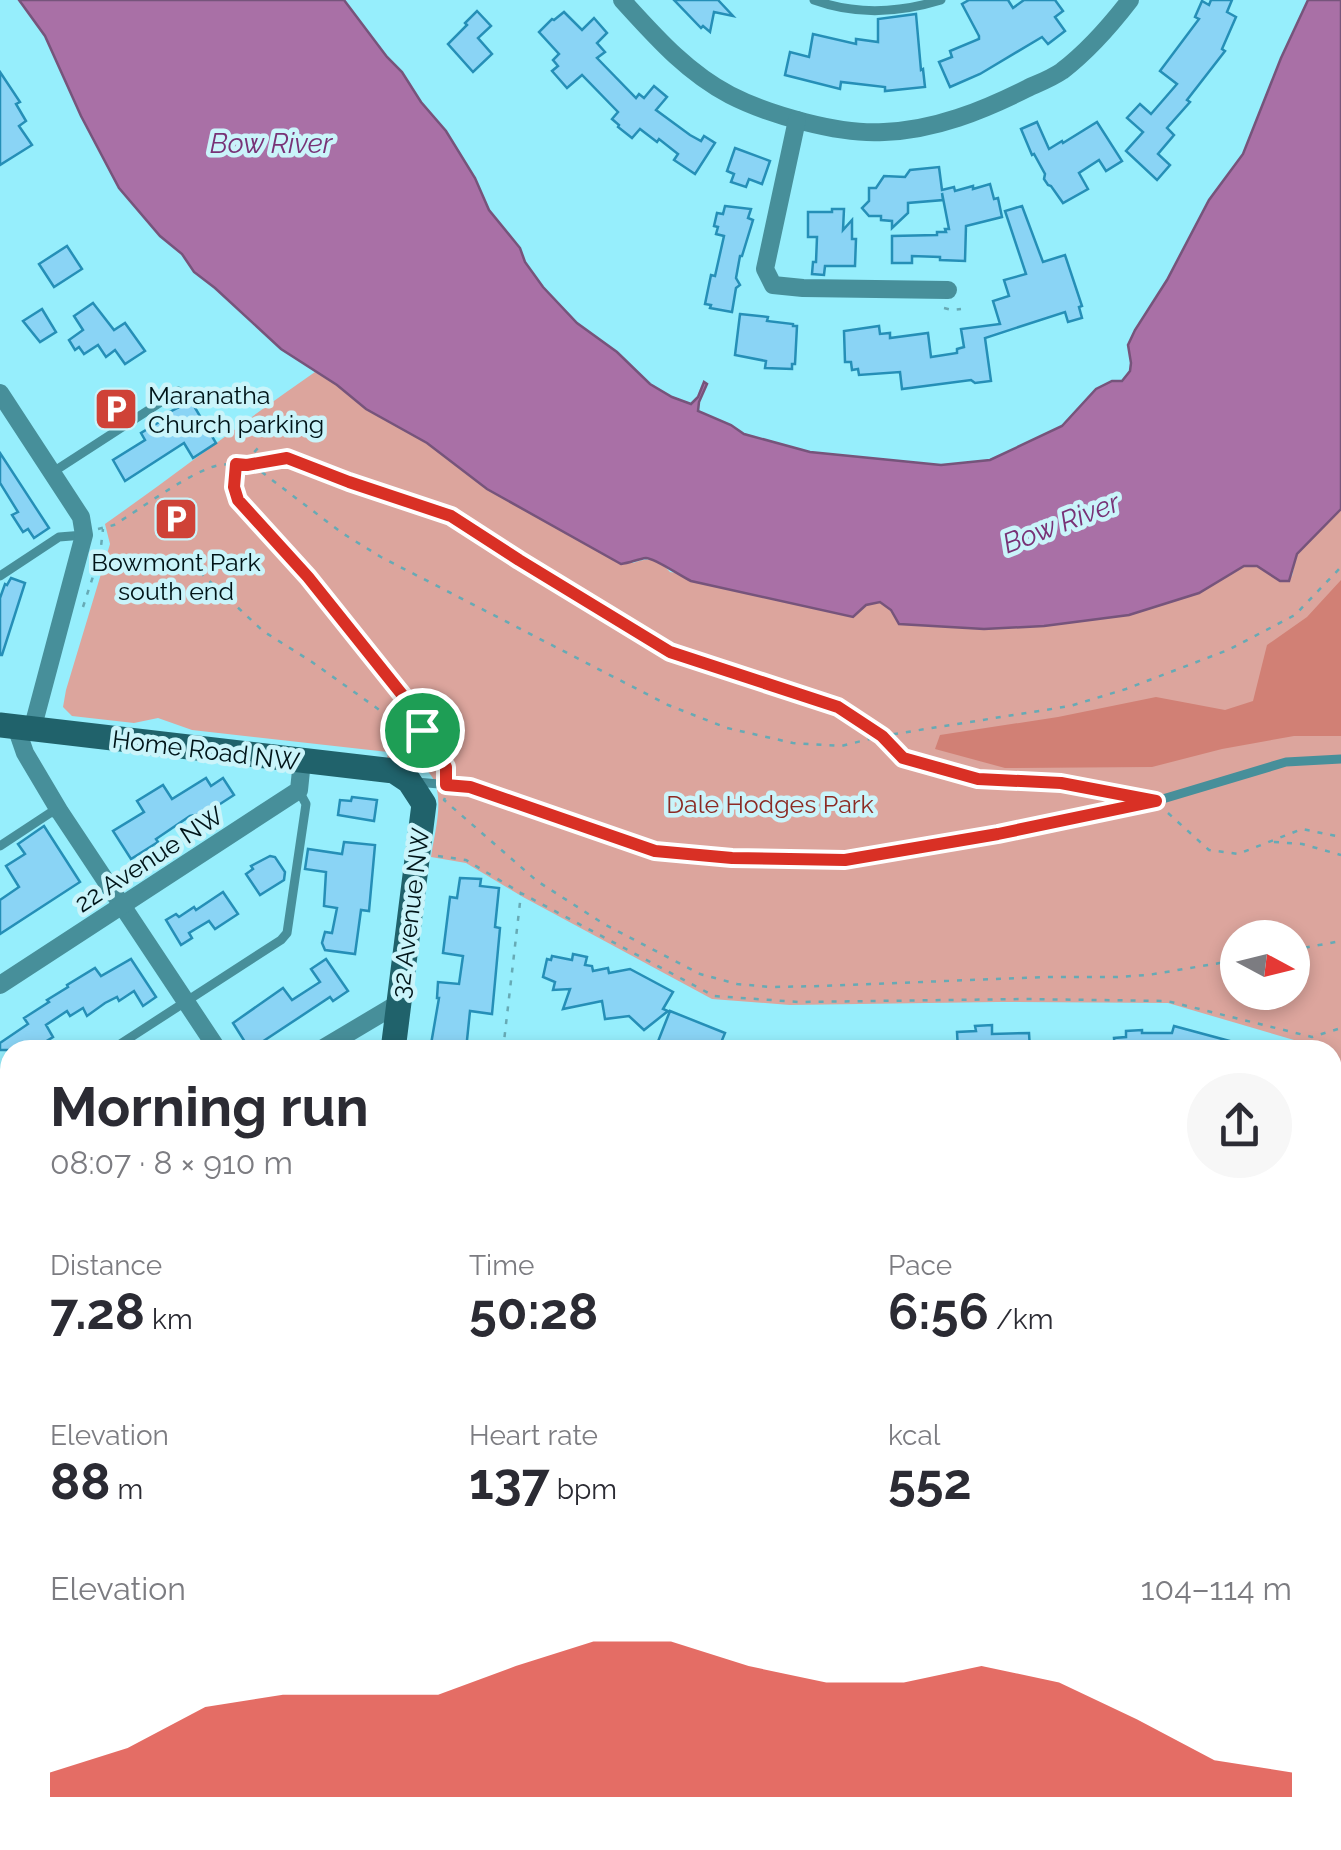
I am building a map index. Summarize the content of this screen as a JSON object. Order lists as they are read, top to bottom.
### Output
{
  "streets": {
    "street": ["Home Road NW", "22 Avenue NW", "32 Avenue NW"]
  },
  "crossings": [
    ["Home Road NW", "32 Avenue NW"]
  ],
  "water": ["Bow River"],
  "parks": ["Dale Hodges Park"],
  "places": {
    "parking": ["Maranatha Church parking", "Bowmont Park south end"]
  },
  "north": "right",
  "page": {
    "heading": ["Morning run", "08:07 · 8 × 910 m"],
    "stats": [
      ["Distance", "7.28 km"],
      ["Time", "50:28"],
      ["Pace", "6:56 /km"],
      ["Elevation", "88 m"],
      ["Heart rate", "137 bpm"],
      ["kcal", "552"]
    ],
    "chart": ["Elevation", "104–114 m"]
  }
}
